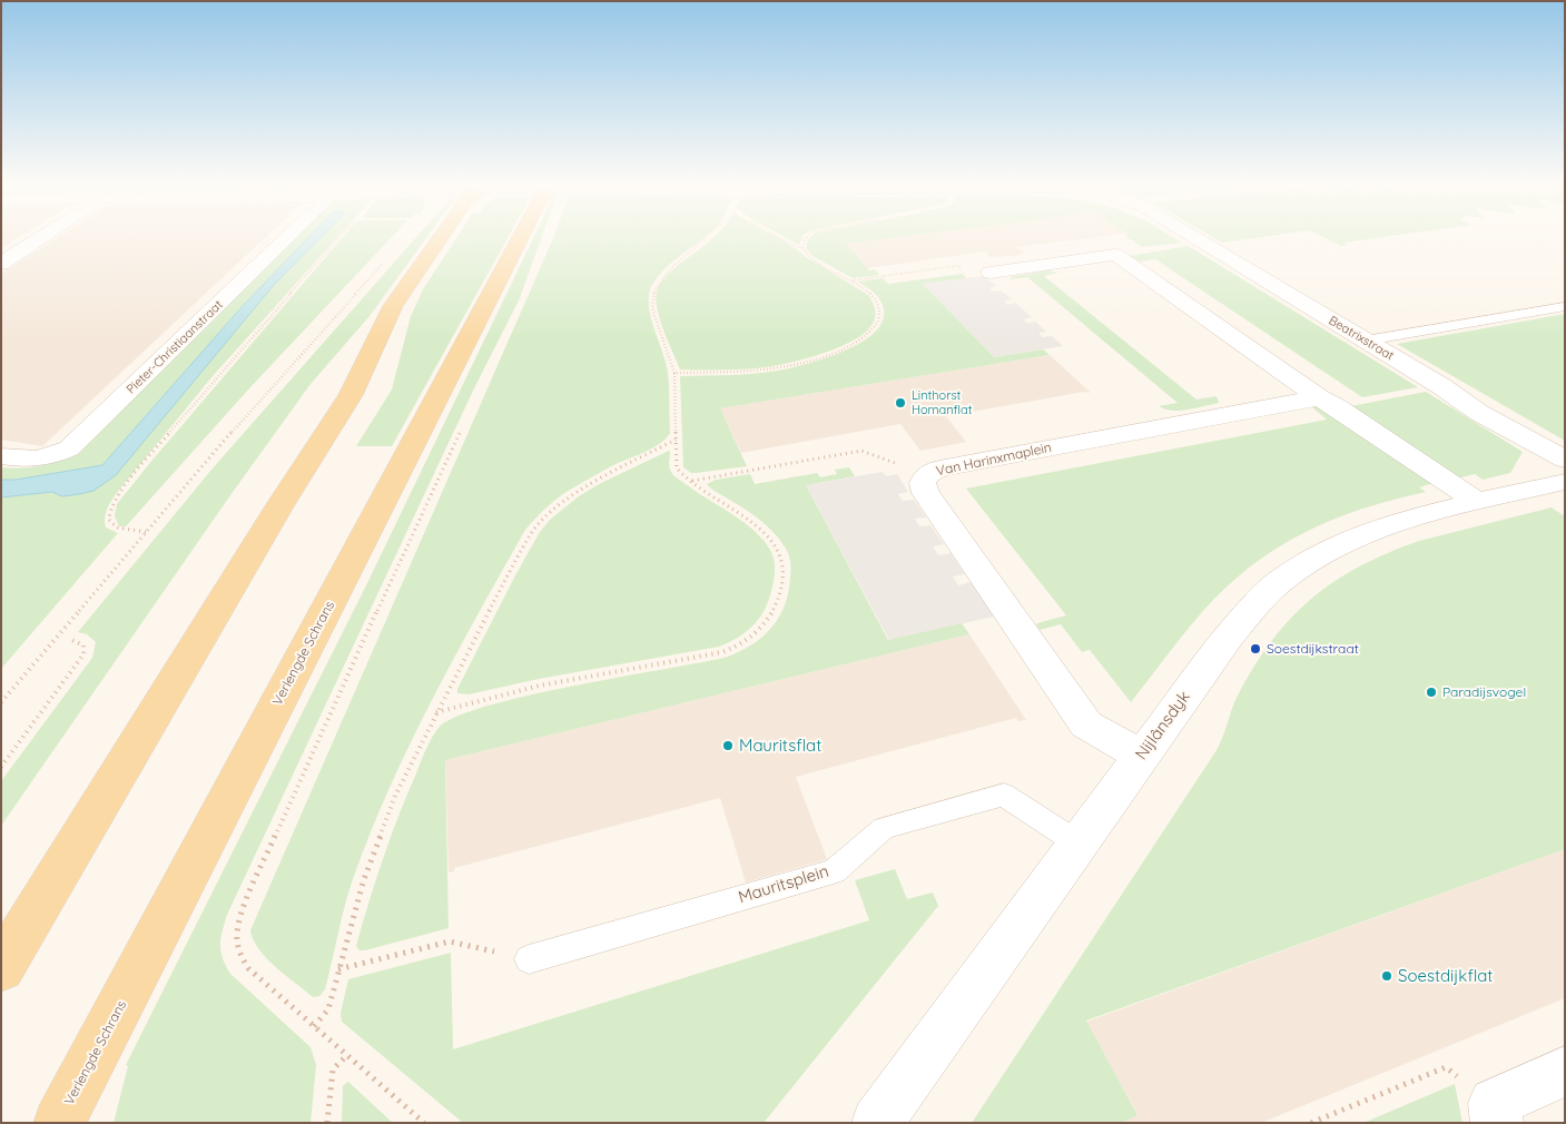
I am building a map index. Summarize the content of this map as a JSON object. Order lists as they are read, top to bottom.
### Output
{
  "streets": {
    "main road": ["Verlengde Schrans"],
    "street": [
      "Beatrixstraat",
      "Pieter-Christiaanstraat",
      "Van Harinxmaplein",
      "Nijlânsdyk"
    ],
    "lane": ["Mauritsplein"]
  },
  "crossings": [
    ["Van Harinxmaplein", "Nijlânsdyk"],
    ["Nijlânsdyk", "Mauritsplein"]
  ],
  "places": [
    "Linthorst Homanflat",
    "Soestdijkstraat",
    "Paradijsvogel",
    "Mauritsflat",
    "Soestdijkflat"
  ]
}
